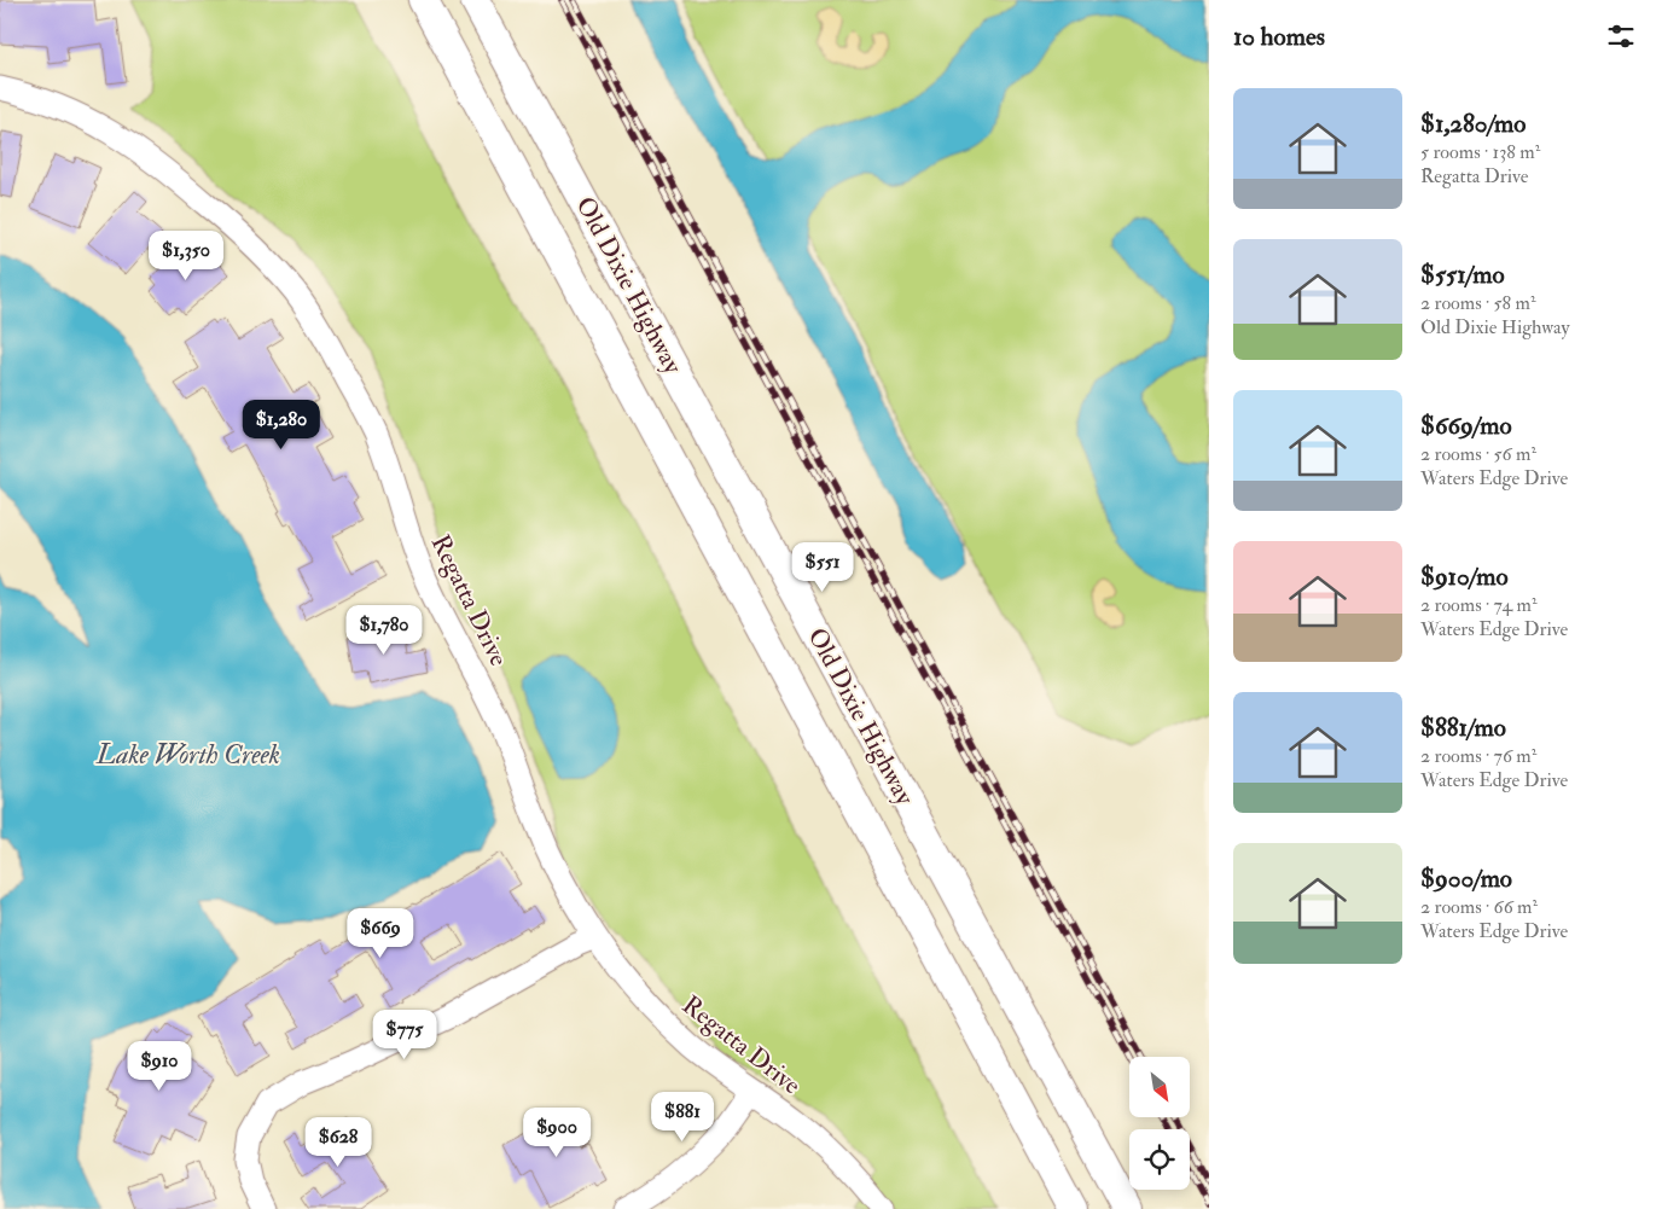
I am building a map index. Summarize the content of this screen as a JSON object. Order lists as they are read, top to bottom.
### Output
{
  "streets": {
    "main road": ["Old Dixie Highway"],
    "street": ["Regatta Drive"]
  },
  "water": ["Lake Worth Creek"],
  "north": "bottom right",
  "page": {
    "heading": "10 homes",
    "list": [
      {
        "name": "$1,280/mo",
        "note": "5 rooms · 138 m² · Regatta Drive"
      },
      {
        "name": "$551/mo",
        "note": "2 rooms · 58 m² · Old Dixie Highway"
      },
      {
        "name": "$669/mo",
        "note": "2 rooms · 56 m² · Waters Edge Drive"
      },
      {
        "name": "$910/mo",
        "note": "2 rooms · 74 m² · Waters Edge Drive"
      },
      {
        "name": "$881/mo",
        "note": "2 rooms · 76 m² · Waters Edge Drive"
      },
      {
        "name": "$900/mo",
        "note": "2 rooms · 66 m² · Waters Edge Drive"
      }
    ],
    "price": [
      "$1,350",
      "$1,280",
      "$551",
      "$1,780",
      "$669",
      "$775",
      "$910",
      "$881",
      "$900",
      "$628"
    ]
  }
}
